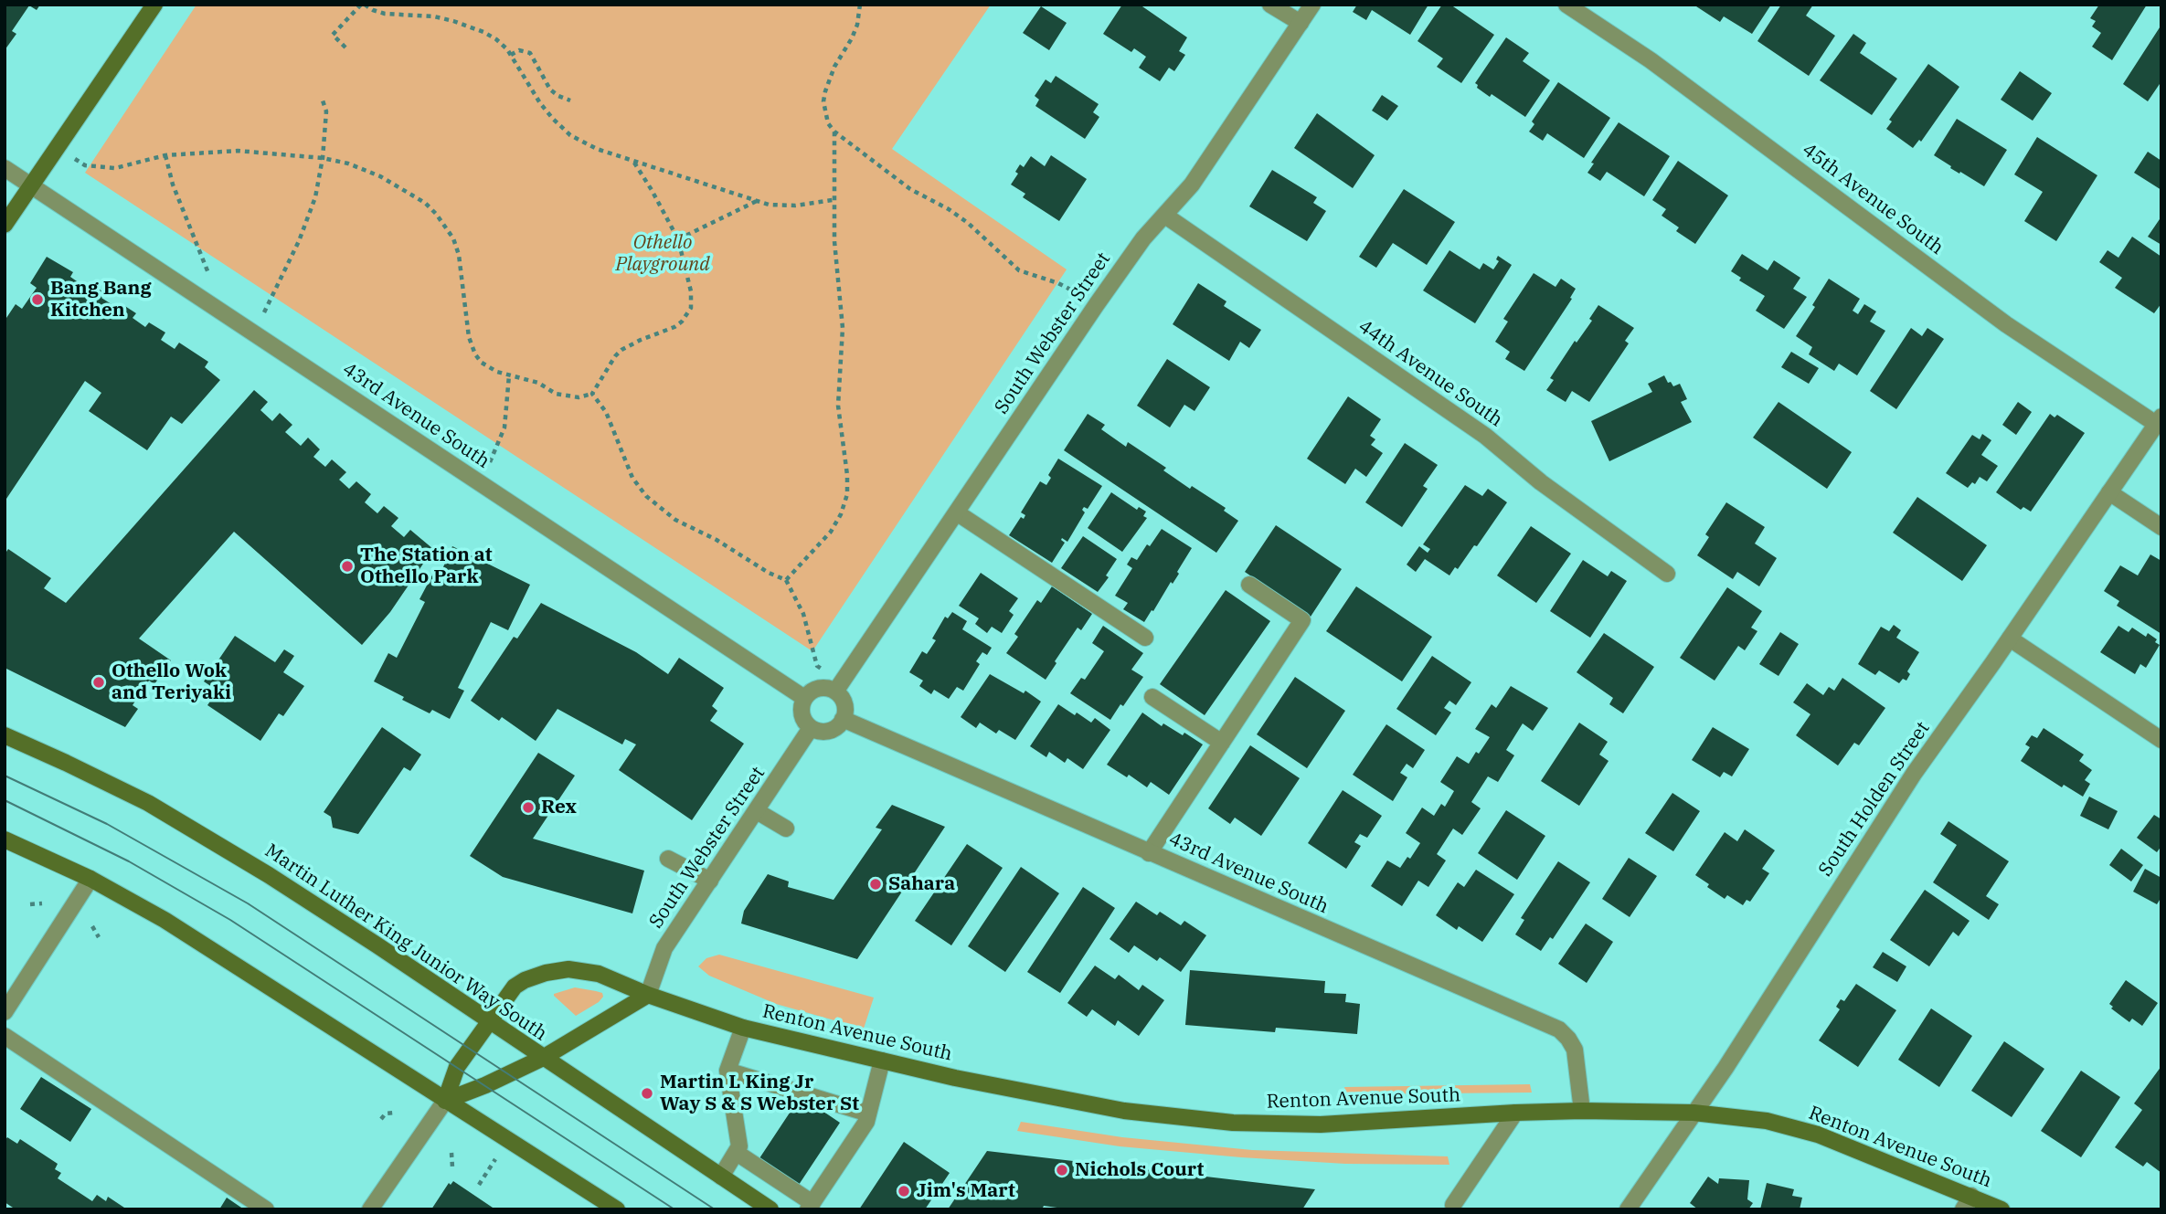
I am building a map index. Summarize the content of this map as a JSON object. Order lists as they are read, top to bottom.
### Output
{
  "streets": {
    "main road": ["Martin Luther King Junior Way South", "Renton Avenue South"],
    "street": [
      "45th Avenue South",
      "South Webster Street",
      "44th Avenue South",
      "43rd Avenue South",
      "South Holden Street"
    ]
  },
  "crossings": [
    ["45th Avenue South", "South Holden Street"],
    ["South Webster Street", "44th Avenue South"],
    ["South Webster Street", "43rd Avenue South"],
    ["South Webster Street", "Renton Avenue South"],
    ["43rd Avenue South", "Renton Avenue South"],
    ["South Holden Street", "Renton Avenue South"],
    ["Martin Luther King Junior Way South", "Renton Avenue South"]
  ],
  "parks": ["Othello Playground"],
  "places": [
    "Bang Bang Kitchen",
    "The Station at Othello Park",
    "Othello Wok and Teriyaki",
    "Rex",
    "Sahara",
    "Martin L King Jr Way S & S Webster St",
    "Nichols Court",
    "Jim's Mart"
  ]
}
